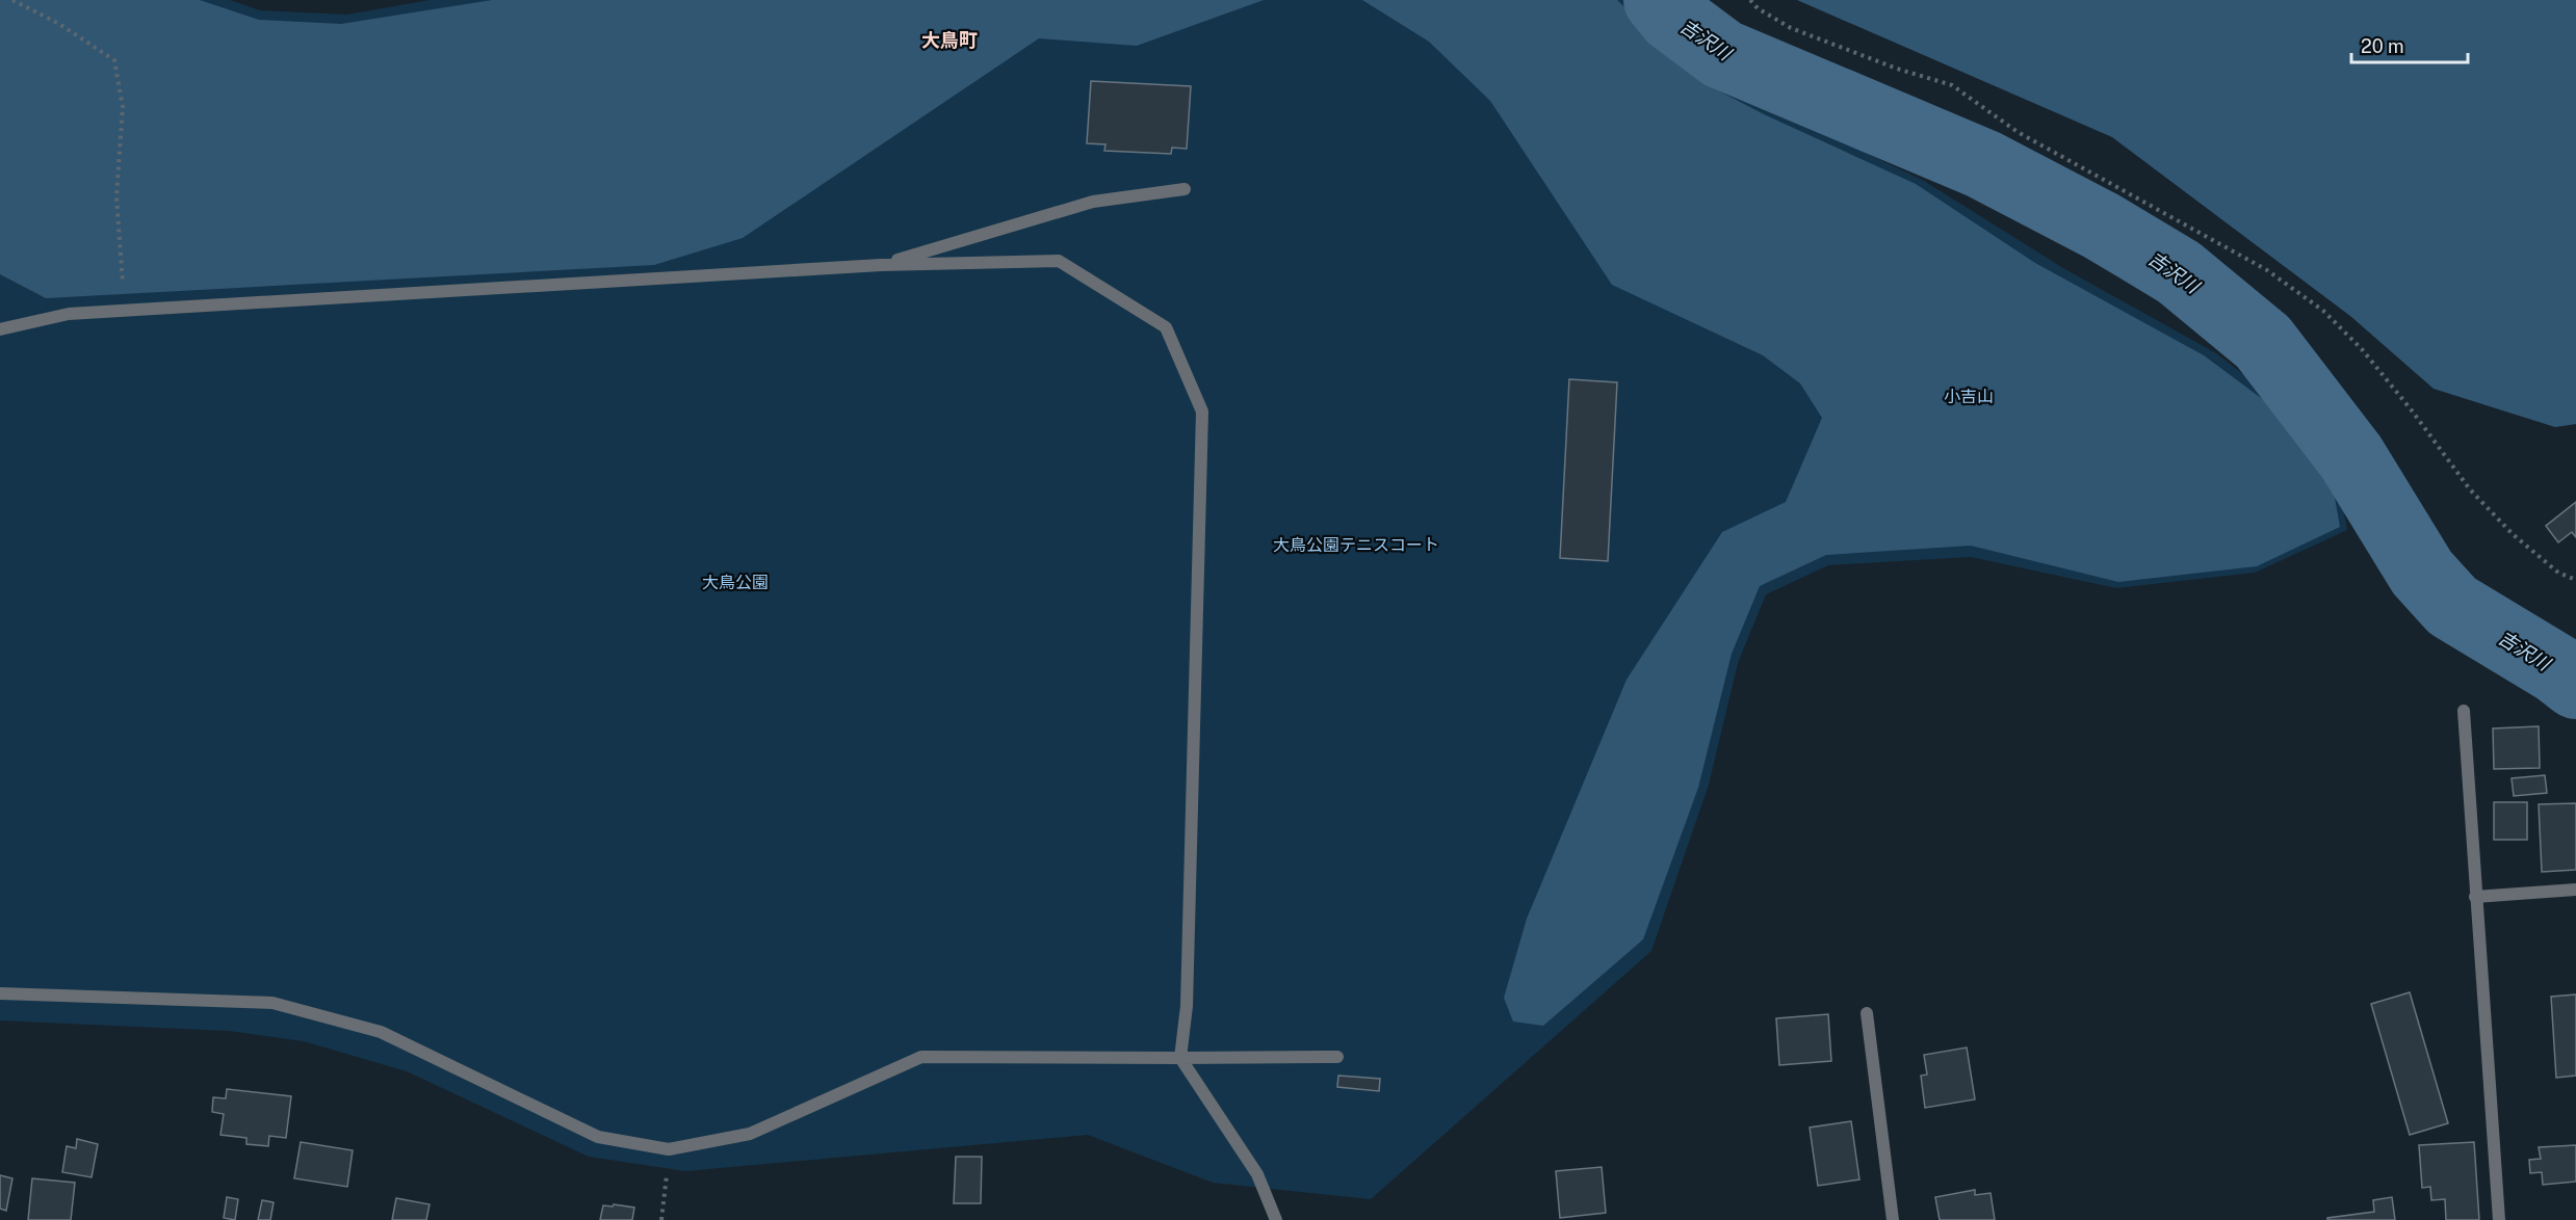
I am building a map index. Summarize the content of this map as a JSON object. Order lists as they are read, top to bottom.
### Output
{
  "districts": ["大鳥町"],
  "water": ["吉沢川"],
  "parks": ["小吉山", "大鳥公園テニスコート", "大鳥公園"],
  "scale_bar": "20 m"
}
